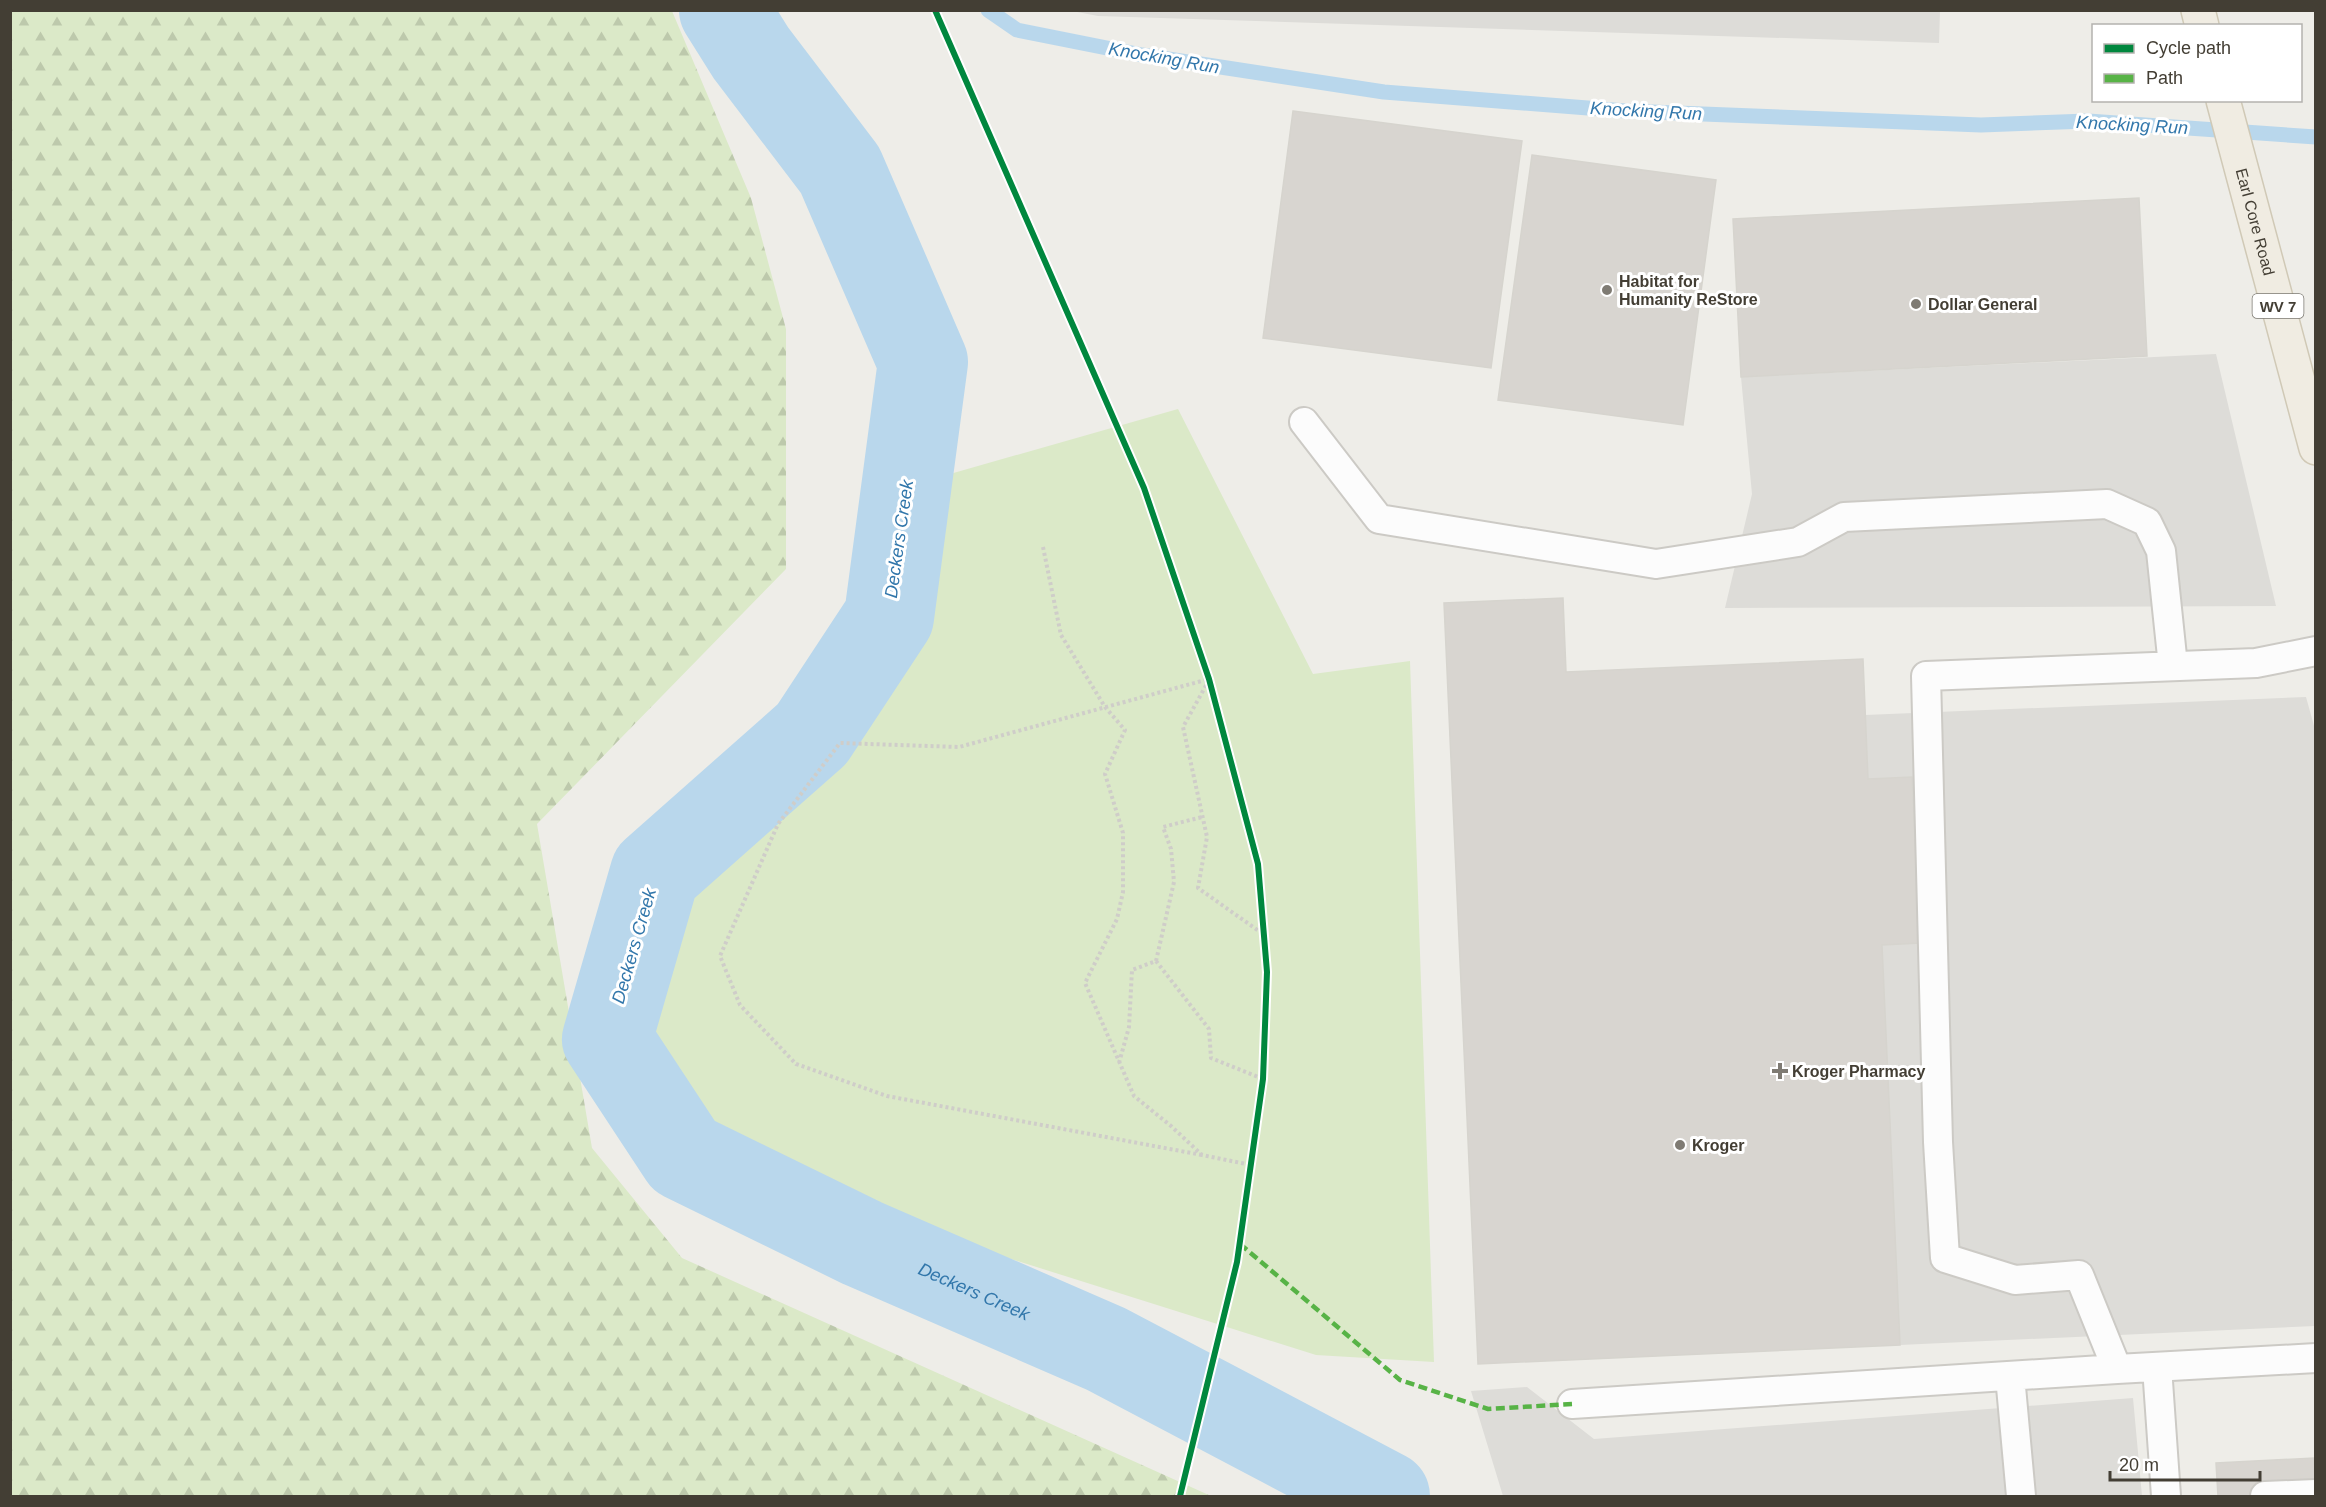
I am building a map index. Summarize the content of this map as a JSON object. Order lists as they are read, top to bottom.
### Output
{
  "streets": {
    "main road": ["Earl Core Road", "WV 7"]
  },
  "water": ["Knocking Run", "Deckers Creek"],
  "places": {
    "other": ["Habitat for Humanity ReStore", "Dollar General", "Kroger"],
    "health": ["Kroger Pharmacy"]
  },
  "legend": ["Cycle path", "Path"],
  "scale_bar": "20 m"
}
